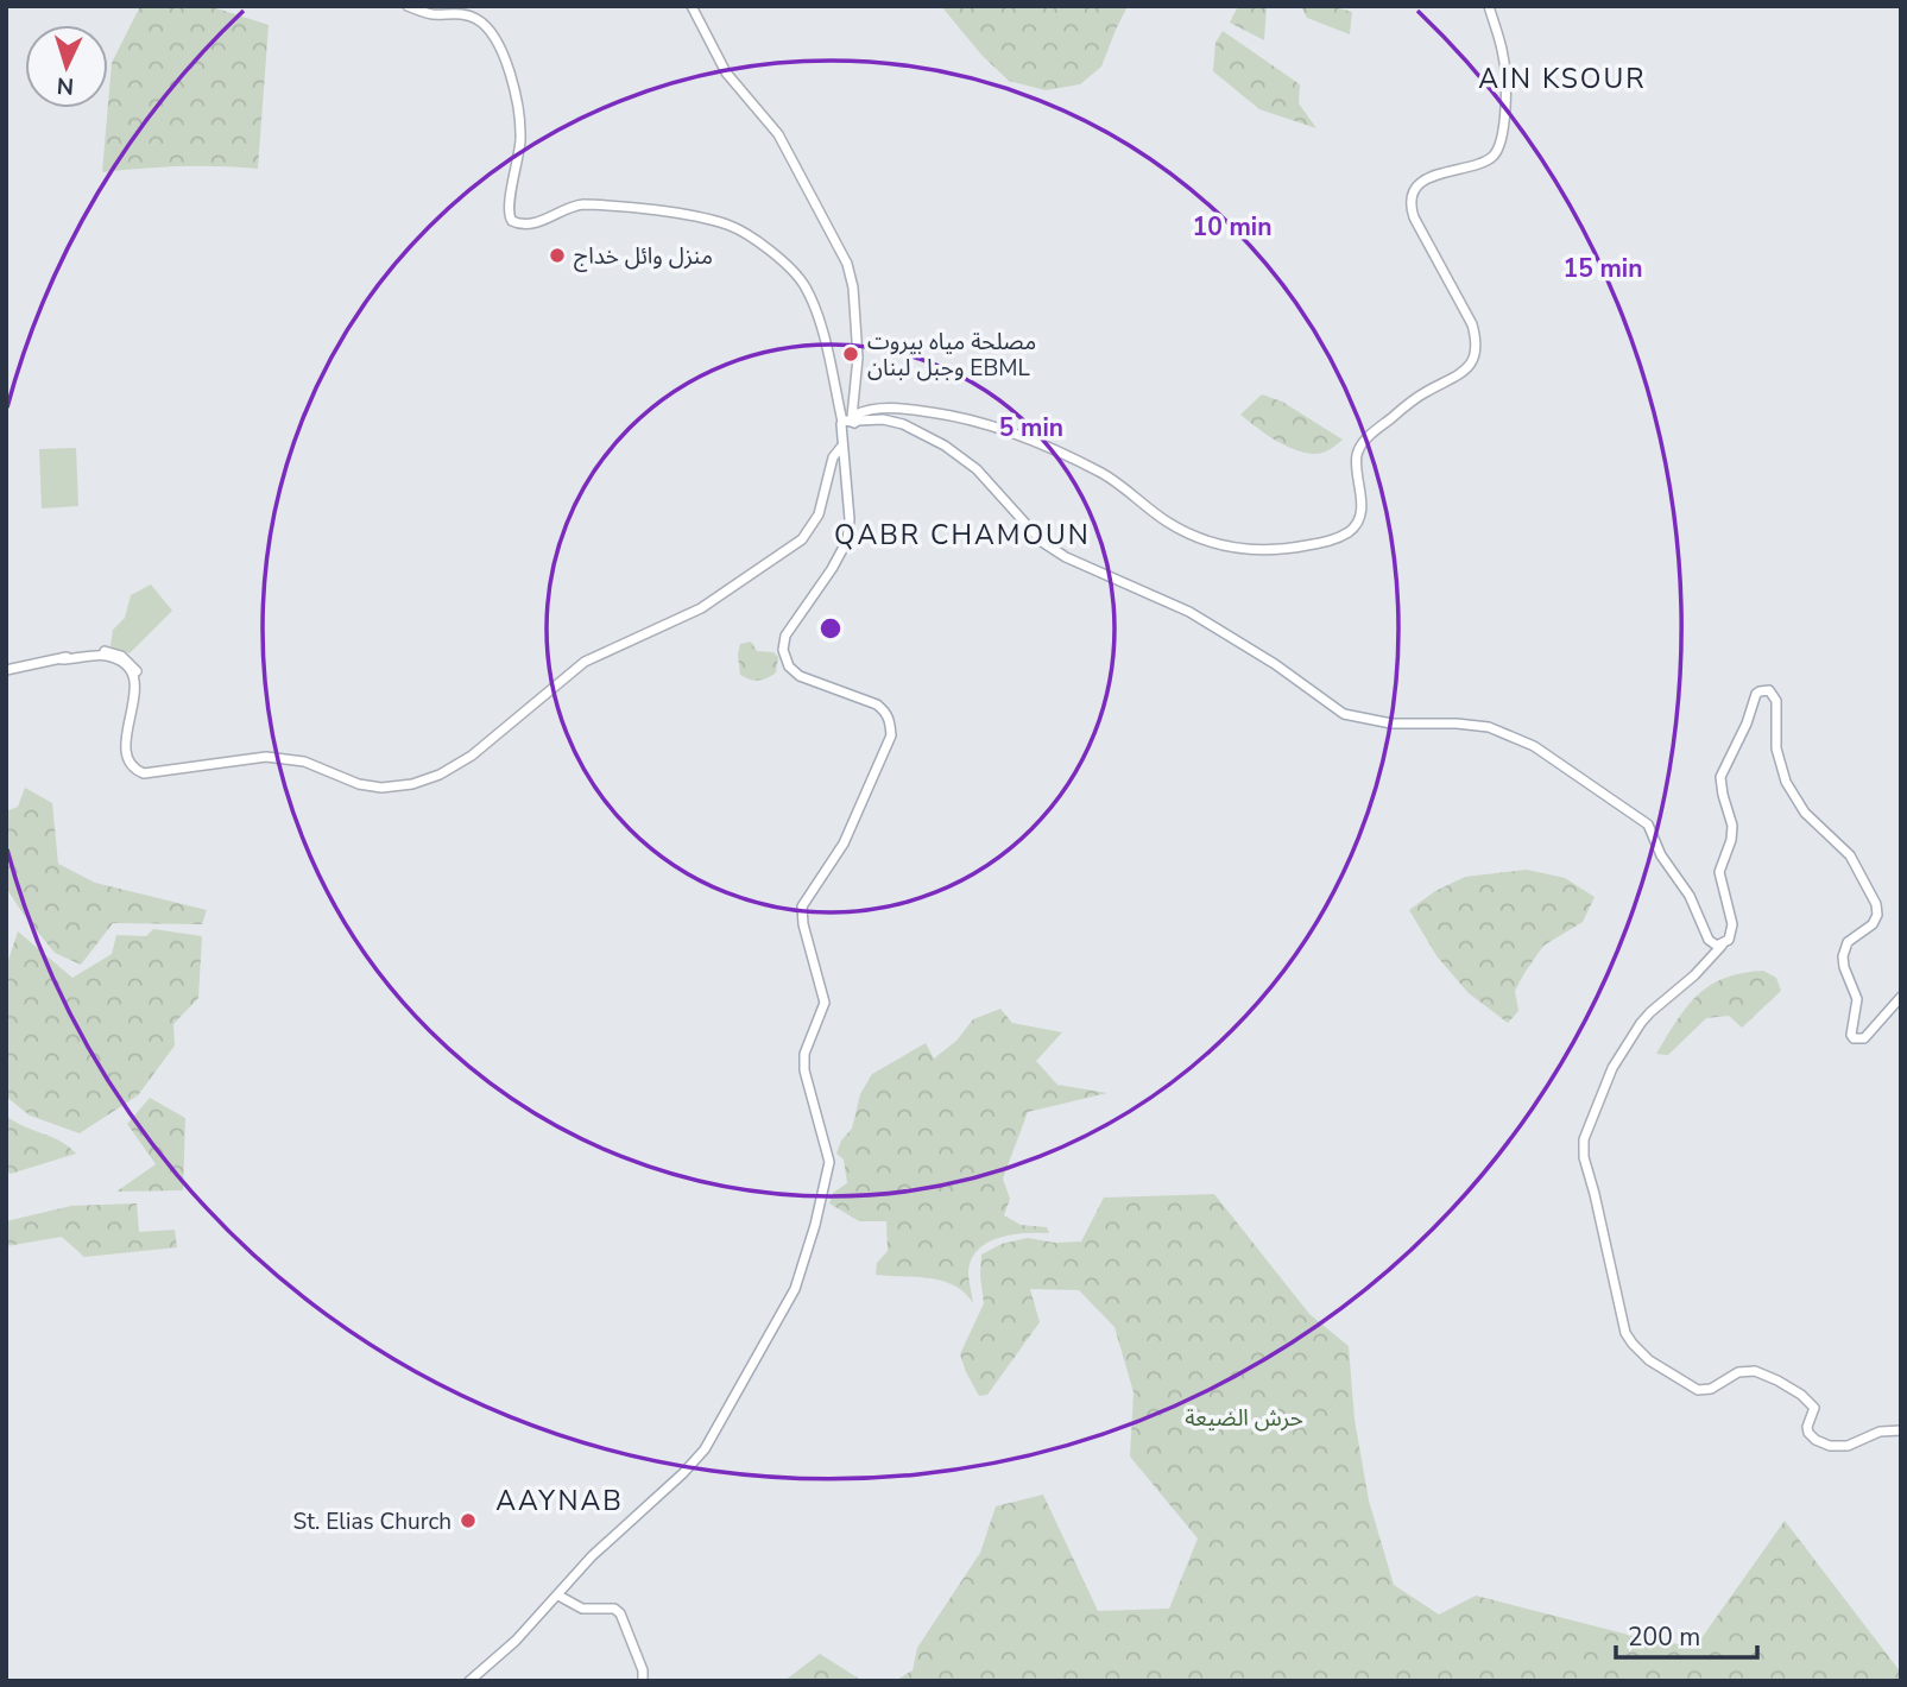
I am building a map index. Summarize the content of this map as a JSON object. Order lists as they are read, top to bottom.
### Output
{
  "districts": ["AIN KSOUR", "QABR CHAMOUN", "AAYNAB"],
  "parks": ["حرش الضيعة"],
  "places": ["منزل وائل خداج", "مصلحة مياه بيروت وجبل لبنان EBML", "St. Elias Church"],
  "scale_bar": "200 m",
  "north": "bottom",
  "rings": ["10 min", "15 min", "5 min"]
}
